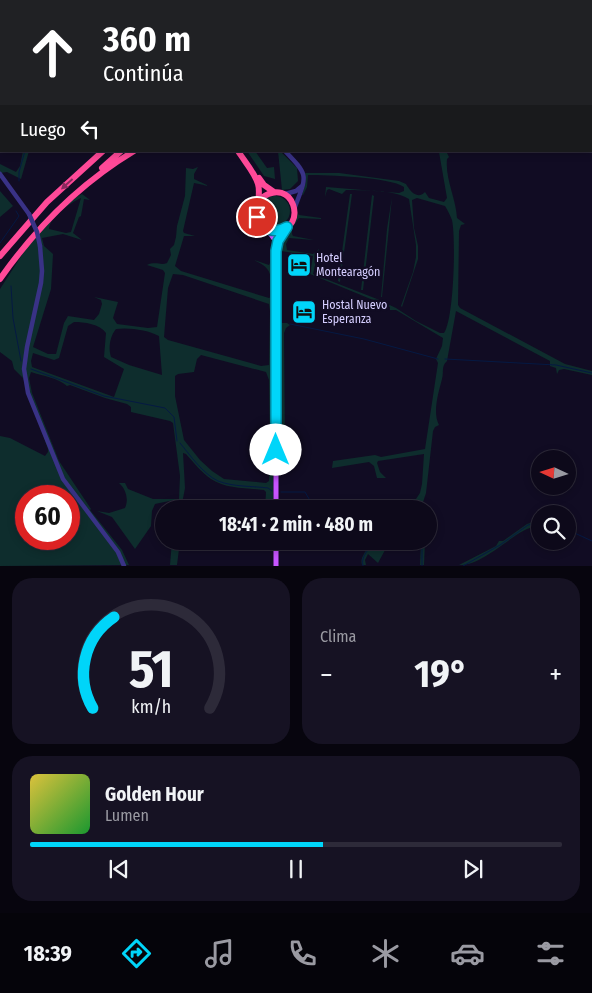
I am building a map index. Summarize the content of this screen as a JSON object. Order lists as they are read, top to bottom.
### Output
{
  "places": {
    "hotel": ["Hotel Montearagón", "Hostal Nuevo Esperanza"]
  },
  "north": "left",
  "page": {
    "turn": ["360 m", "Continúa"],
    "then": "Luego",
    "limit": "60",
    "trip": "18:41 · 2 min · 480 m",
    "tile": "Clima",
    "heat": ["−", "19°", "+"],
    "song": ["Golden Hour", "Lumen"],
    "tabs": "18:39",
    "gauge": ["51", "km/h"]
  }
}
